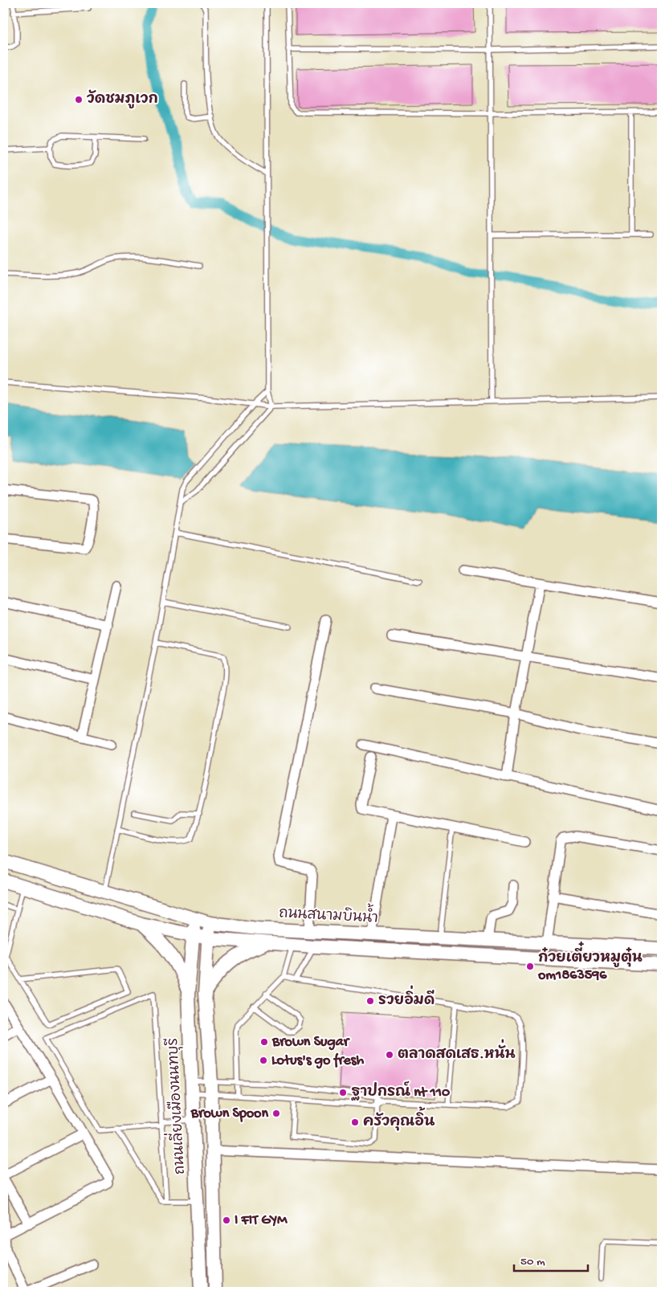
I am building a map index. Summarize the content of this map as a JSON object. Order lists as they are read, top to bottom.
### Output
{
  "streets": {
    "main road": ["ถนนสนามบินน้ำ", "ถนนเลี่ยงเมืองนนทบุรี"]
  },
  "crossings": [
    ["ถนนสนามบินน้ำ", "ถนนเลี่ยงเมืองนนทบุรี"]
  ],
  "places": [
    "วัดชมภูเวก",
    "ก๋วยเตี๋ยวหมูตุ๋น om1863596",
    "รวยอิ่มดี",
    "Brown Sugar",
    "ตลาดสดเสธ.หนั่น",
    "Lotus's go fresh",
    "ฐาปกรณ์ nt 110",
    "Brown Spoon",
    "ครัวคุณอิ้น",
    "I FIT GYM"
  ],
  "scale_bar": "50 m"
}
